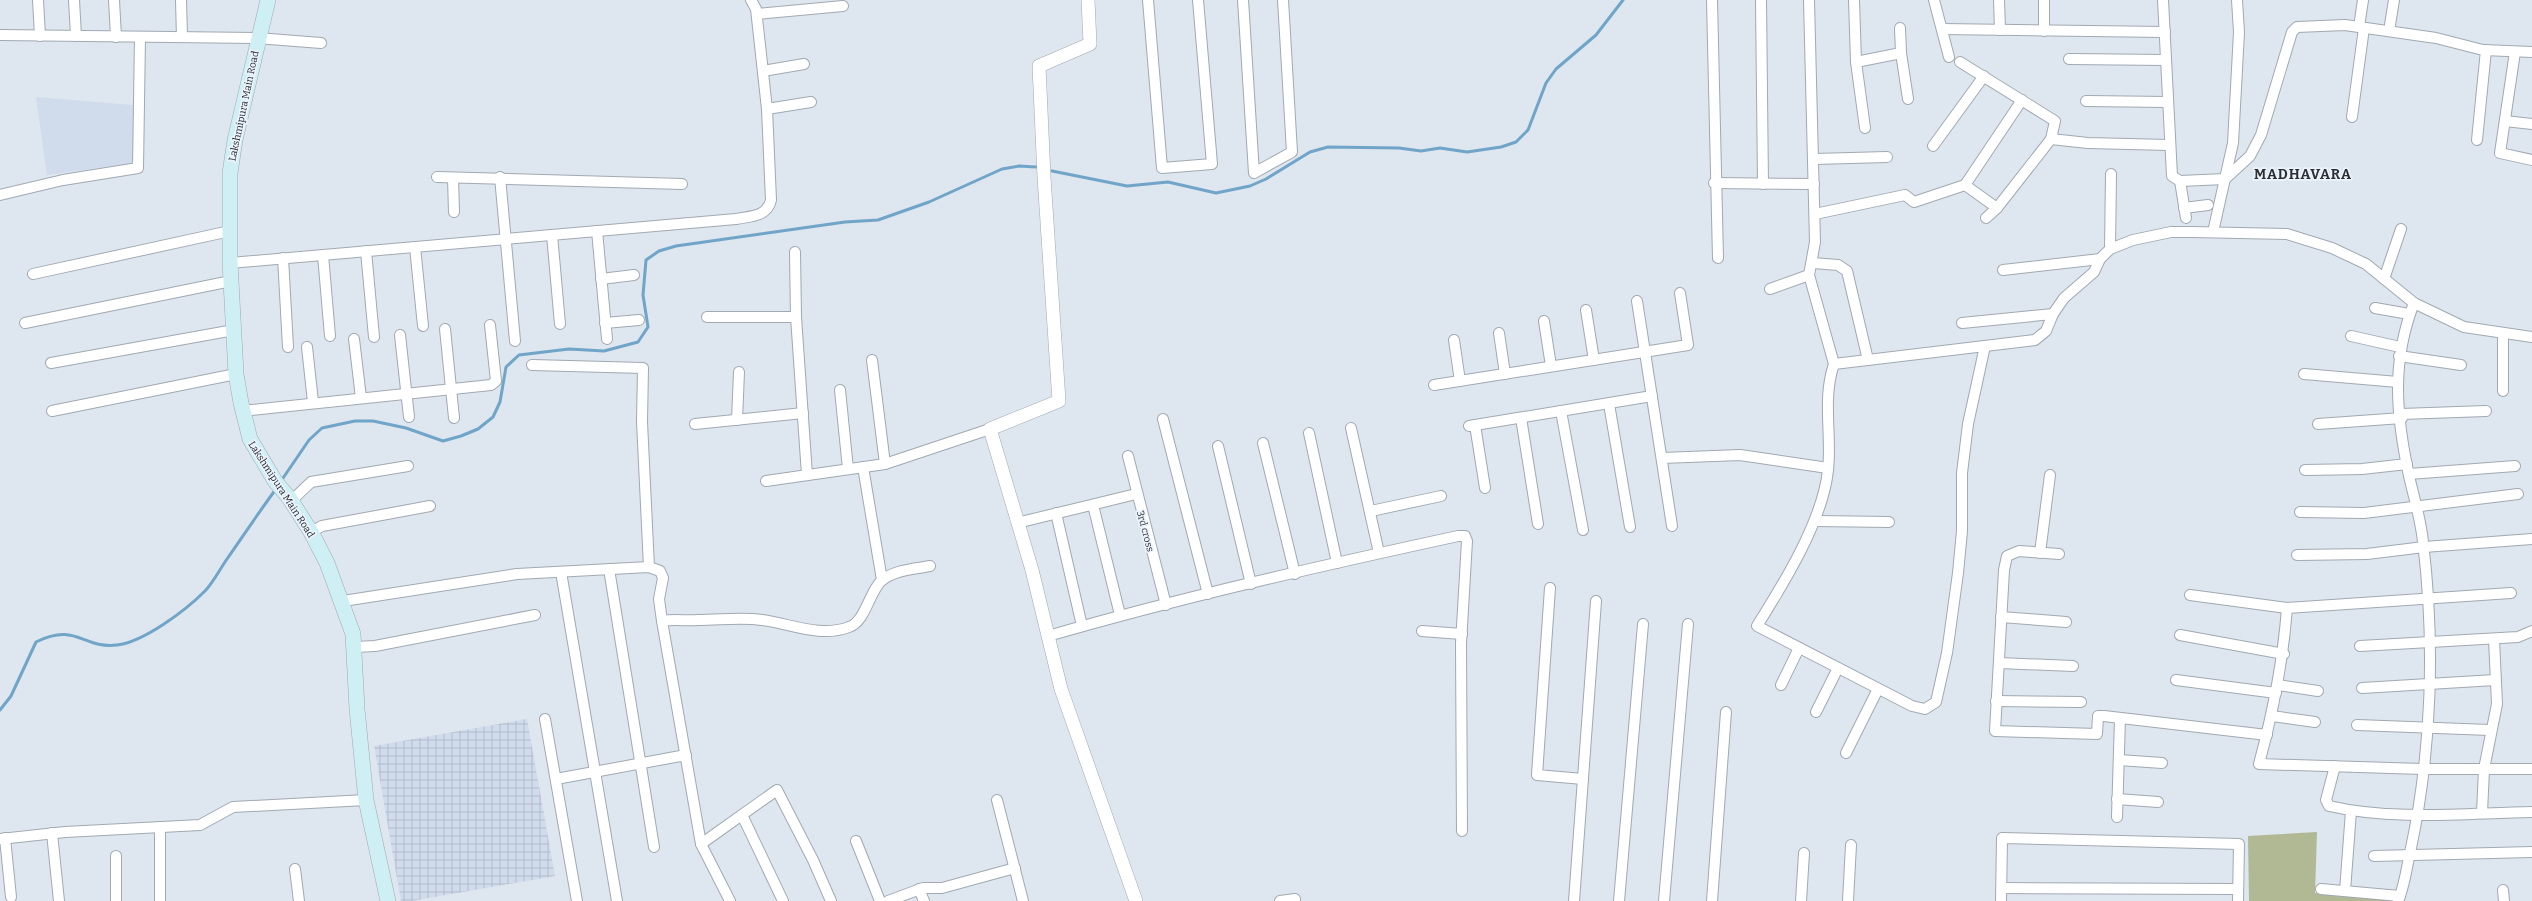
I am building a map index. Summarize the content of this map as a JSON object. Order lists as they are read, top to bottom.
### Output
{
  "streets": {
    "main road": ["Lakshmipura Main Road"],
    "street": ["3rd cross"]
  },
  "districts": ["MADHAVARA"]
}
